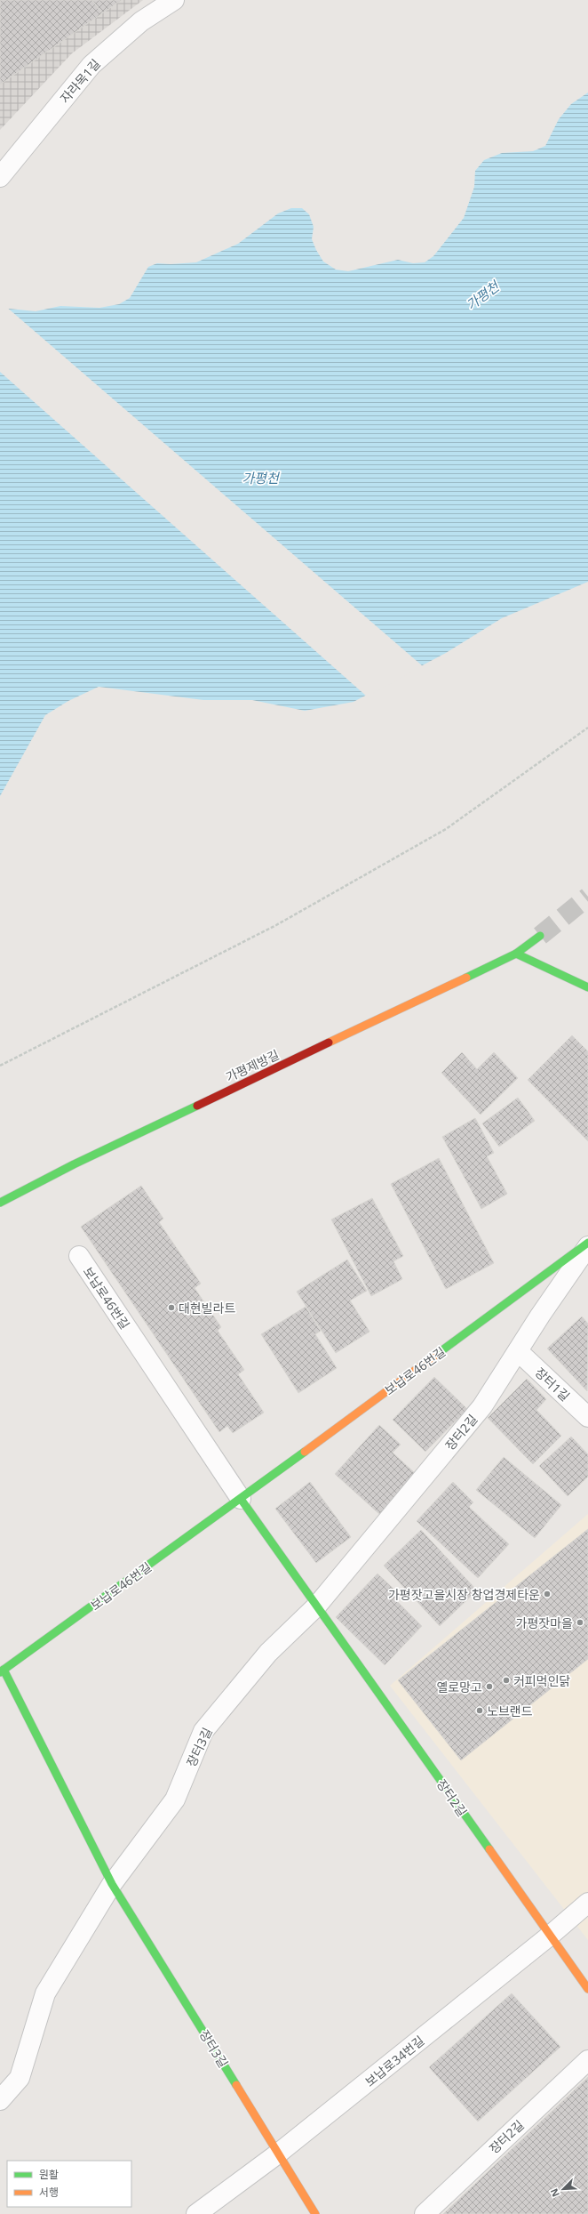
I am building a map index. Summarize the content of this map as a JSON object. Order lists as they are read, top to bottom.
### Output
{
  "streets": {
    "street": [
      "자라목1길",
      "가평제방길",
      "보납로46번길",
      "장터1길",
      "장터2길",
      "장터3길",
      "보납로34번길"
    ]
  },
  "crossings": [
    ["보납로46번길", "장터2길"],
    ["보납로46번길", "장터3길"],
    ["장터1길", "장터2길"],
    ["장터2길", "장터3길"],
    ["장터2길", "보납로34번길"],
    ["장터3길", "보납로34번길"]
  ],
  "water": ["가평천"],
  "places": [
    "대현빌라트",
    "가평잣고을시장 창업경제타운",
    "가평잣마을",
    "커피먹인닭",
    "옐로망고",
    "노브랜드"
  ],
  "legend": ["원활", "서행"],
  "north": "bottom left"
}
